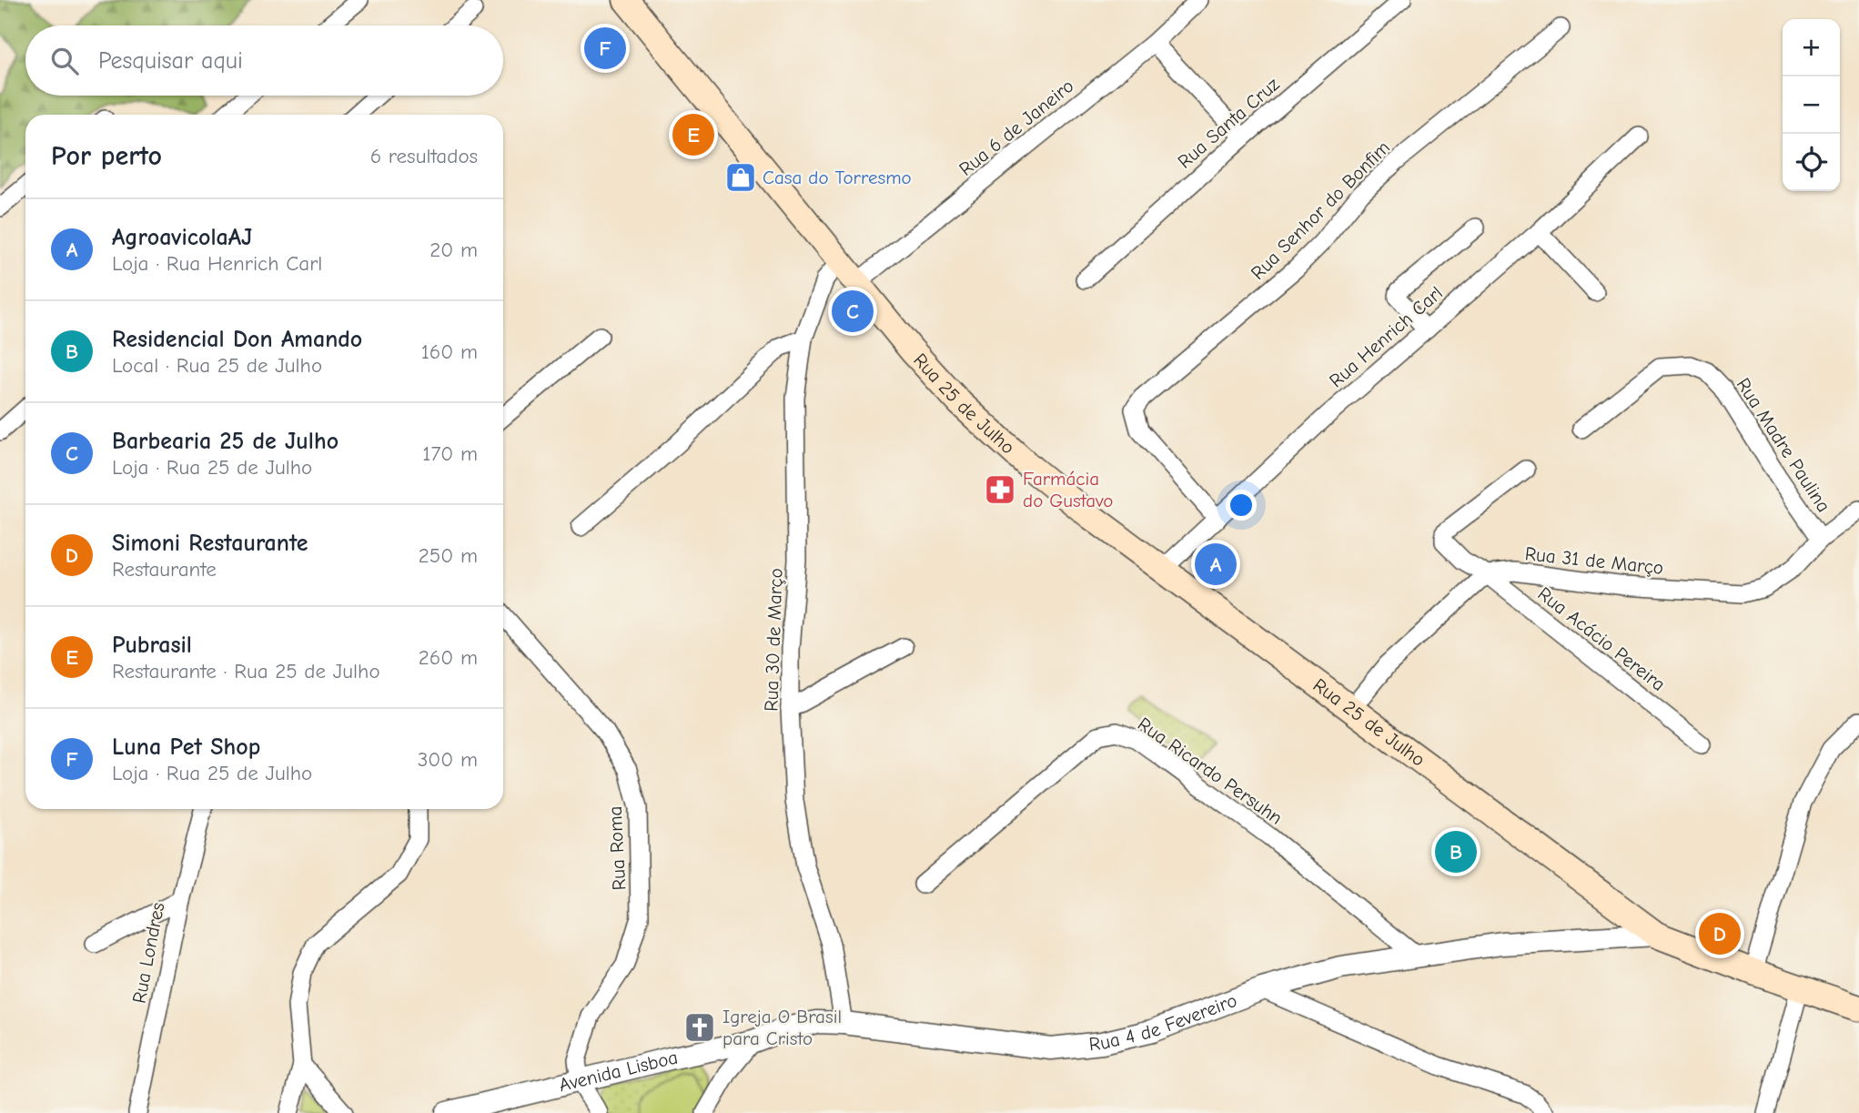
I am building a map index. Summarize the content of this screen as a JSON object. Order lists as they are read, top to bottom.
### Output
{
  "streets": {
    "main road": ["Rua 25 de Julho"],
    "street": [
      "Rua Santa Cruz",
      "Rua 6 de Janeiro",
      "Rua Senhor do Bonfim",
      "Rua Henrich Carl",
      "Rua Madre Paulina",
      "Rua 31 de Março",
      "Rua Acácio Pereira",
      "Rua 30 de Março",
      "Rua Ricardo Persuhn",
      "Rua Roma",
      "Rua Londres",
      "Rua 4 de Fevereiro",
      "Avenida Lisboa"
    ]
  },
  "crossings": [
    ["Rua 6 de Janeiro", "Rua 25 de Julho"],
    ["Rua Senhor do Bonfim", "Rua Henrich Carl"],
    ["Rua Henrich Carl", "Rua 25 de Julho"],
    ["Rua 25 de Julho", "Rua 30 de Março"],
    ["Rua 25 de Julho", "Rua 4 de Fevereiro"],
    ["Rua Madre Paulina", "Rua 31 de Março"],
    ["Rua 31 de Março", "Rua Acácio Pereira"],
    ["Rua 30 de Março", "Rua 4 de Fevereiro"],
    ["Rua Ricardo Persuhn", "Rua 4 de Fevereiro"],
    ["Rua Roma", "Avenida Lisboa"],
    ["Rua 4 de Fevereiro", "Avenida Lisboa"]
  ],
  "places": {
    "shop": ["Casa do Torresmo"],
    "pharmacy": ["Farmácia do Gustavo"],
    "church": ["Igreja O Brasil para Cristo"]
  },
  "page": {
    "map_buttons": ["+", "−"],
    "pins": [
      "F",
      "E",
      "C",
      "A",
      "B",
      "D"
    ],
    "search": "Pesquisar aqui",
    "heading": ["Por perto", "6 resultados"],
    "list": [
      {
        "mark": "A",
        "name": "AgroavicolaAJ",
        "note": "Loja · Rua Henrich Carl",
        "value": "20 m"
      },
      {
        "mark": "B",
        "name": "Residencial Don Amando",
        "note": "Local · Rua 25 de Julho",
        "value": "160 m"
      },
      {
        "mark": "C",
        "name": "Barbearia 25 de Julho",
        "note": "Loja · Rua 25 de Julho",
        "value": "170 m"
      },
      {
        "mark": "D",
        "name": "Simoni Restaurante",
        "note": "Restaurante",
        "value": "250 m"
      },
      {
        "mark": "E",
        "name": "Pubrasil",
        "note": "Restaurante · Rua 25 de Julho",
        "value": "260 m"
      },
      {
        "mark": "F",
        "name": "Luna Pet Shop",
        "note": "Loja · Rua 25 de Julho",
        "value": "300 m"
      }
    ]
  }
}
